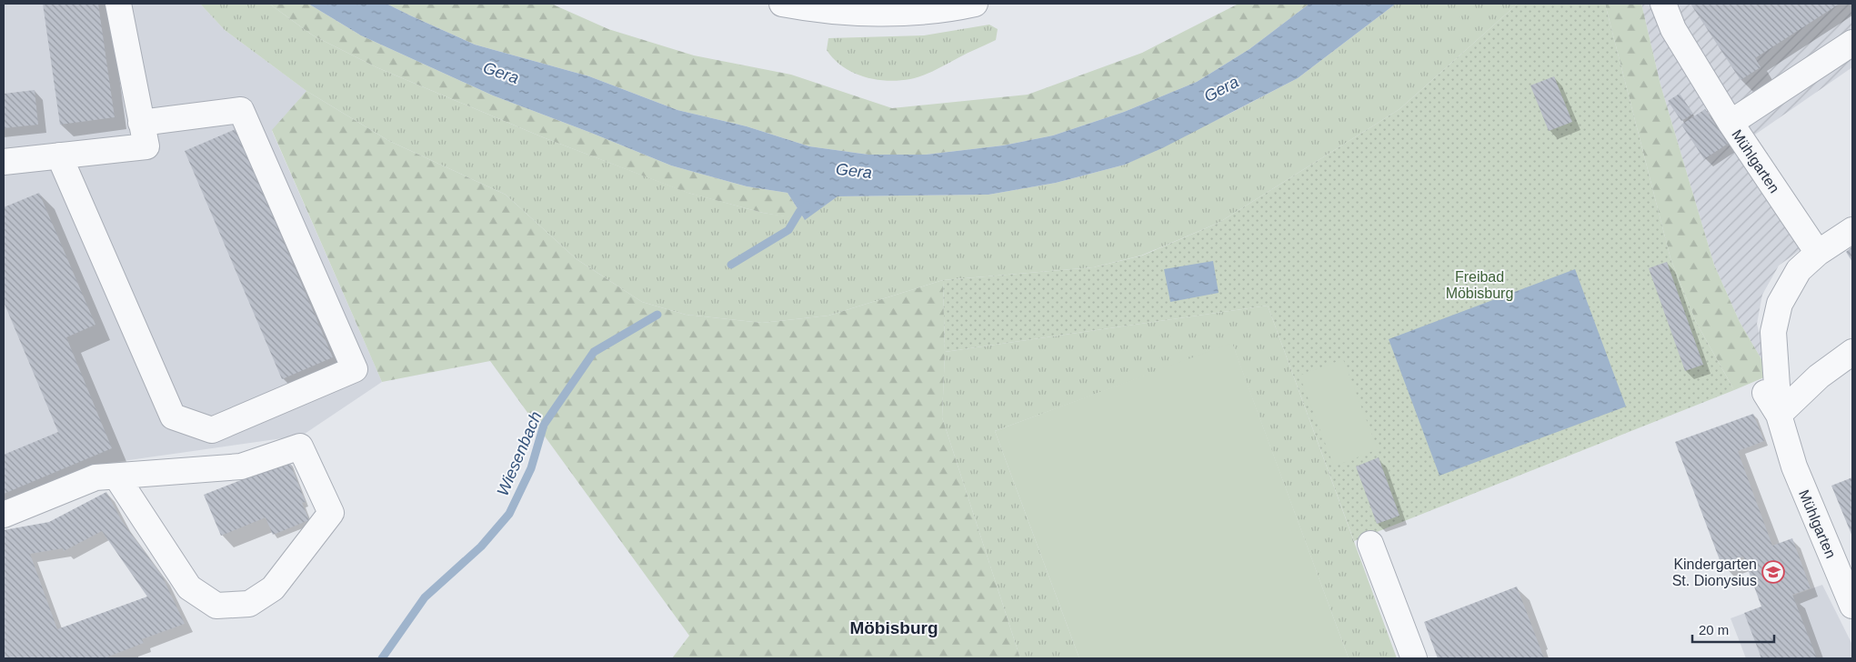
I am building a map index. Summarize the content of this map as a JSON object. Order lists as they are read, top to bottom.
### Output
{
  "streets": {
    "street": ["Mühlgarten"]
  },
  "districts": ["Möbisburg"],
  "water": ["Gera", "Wiesenbach"],
  "parks": ["Freibad Möbisburg"],
  "places": {
    "school or university": ["Kindergarten St. Dionysius"]
  },
  "scale_bar": "20 m"
}
